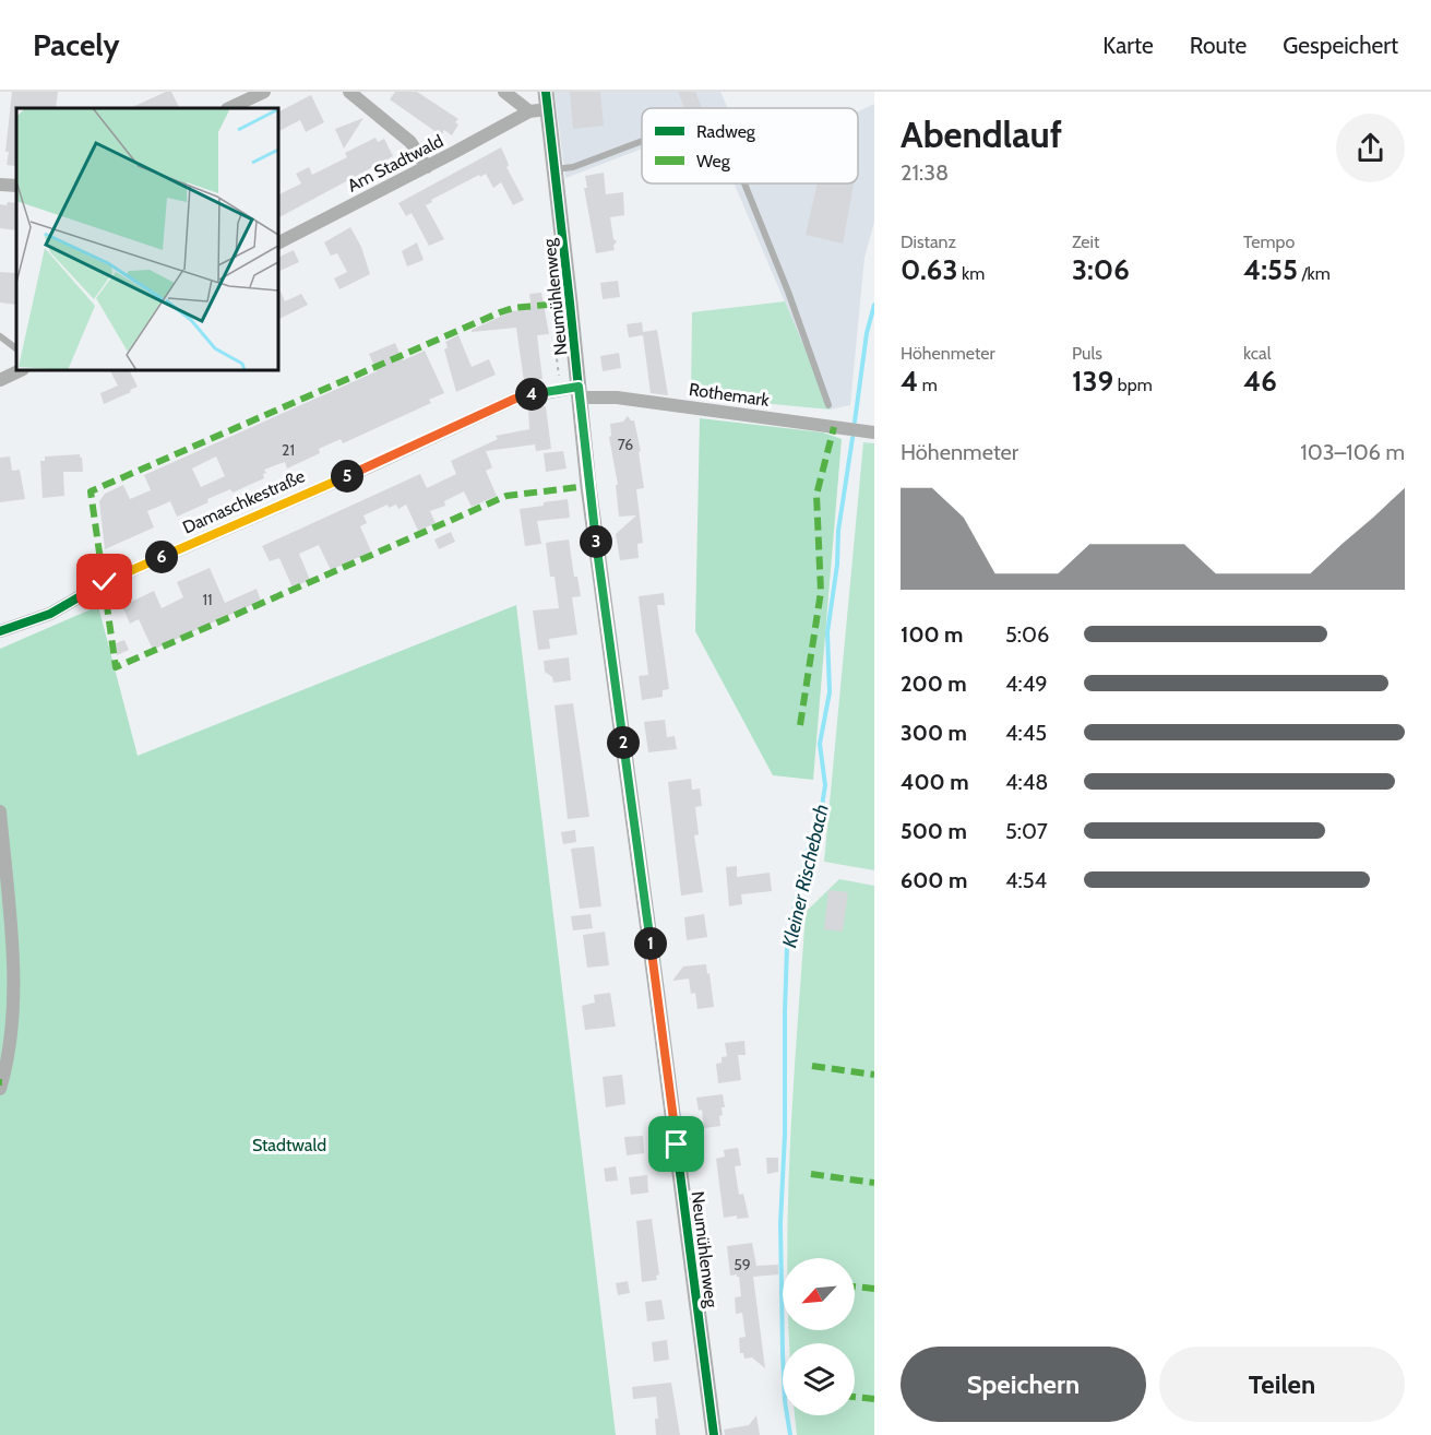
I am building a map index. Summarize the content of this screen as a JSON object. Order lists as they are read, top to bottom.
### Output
{
  "streets": {
    "street": [
      "Am Stadtwald",
      "Neumühlenweg",
      "Rothemark",
      "Damaschkestraße"
    ]
  },
  "crossings": [
    ["Neumühlenweg", "Rothemark"],
    ["Neumühlenweg", "Damaschkestraße"],
    ["Rothemark", "Damaschkestraße"]
  ],
  "water": ["Kleiner Rischebach"],
  "parks": ["Stadtwald"],
  "house_numbers": [
    "76",
    "21",
    "11",
    "59"
  ],
  "legend": ["Radweg", "Weg"],
  "north": "bottom left",
  "page": {
    "header": "Pacely",
    "nav": ["Karte", "Route", "Gespeichert"],
    "heading": ["Abendlauf", "21:38"],
    "stats": [
      ["Distanz", "0.63 km"],
      ["Zeit", "3:06"],
      ["Tempo", "4:55 /km"],
      ["Höhenmeter", "4 m"],
      ["Puls", "139 bpm"],
      ["kcal", "46"]
    ],
    "pins": [
      "4",
      "5",
      "3",
      "6",
      "2",
      "1"
    ],
    "chart": ["Höhenmeter", "103–106 m"],
    "list": [
      {
        "name": "100 m",
        "note": "5:06"
      },
      {
        "name": "200 m",
        "note": "4:49"
      },
      {
        "name": "300 m",
        "note": "4:45"
      },
      {
        "name": "400 m",
        "note": "4:48"
      },
      {
        "name": "500 m",
        "note": "5:07"
      },
      {
        "name": "600 m",
        "note": "4:54"
      }
    ],
    "buttons": ["Speichern", "Teilen"]
  }
}
